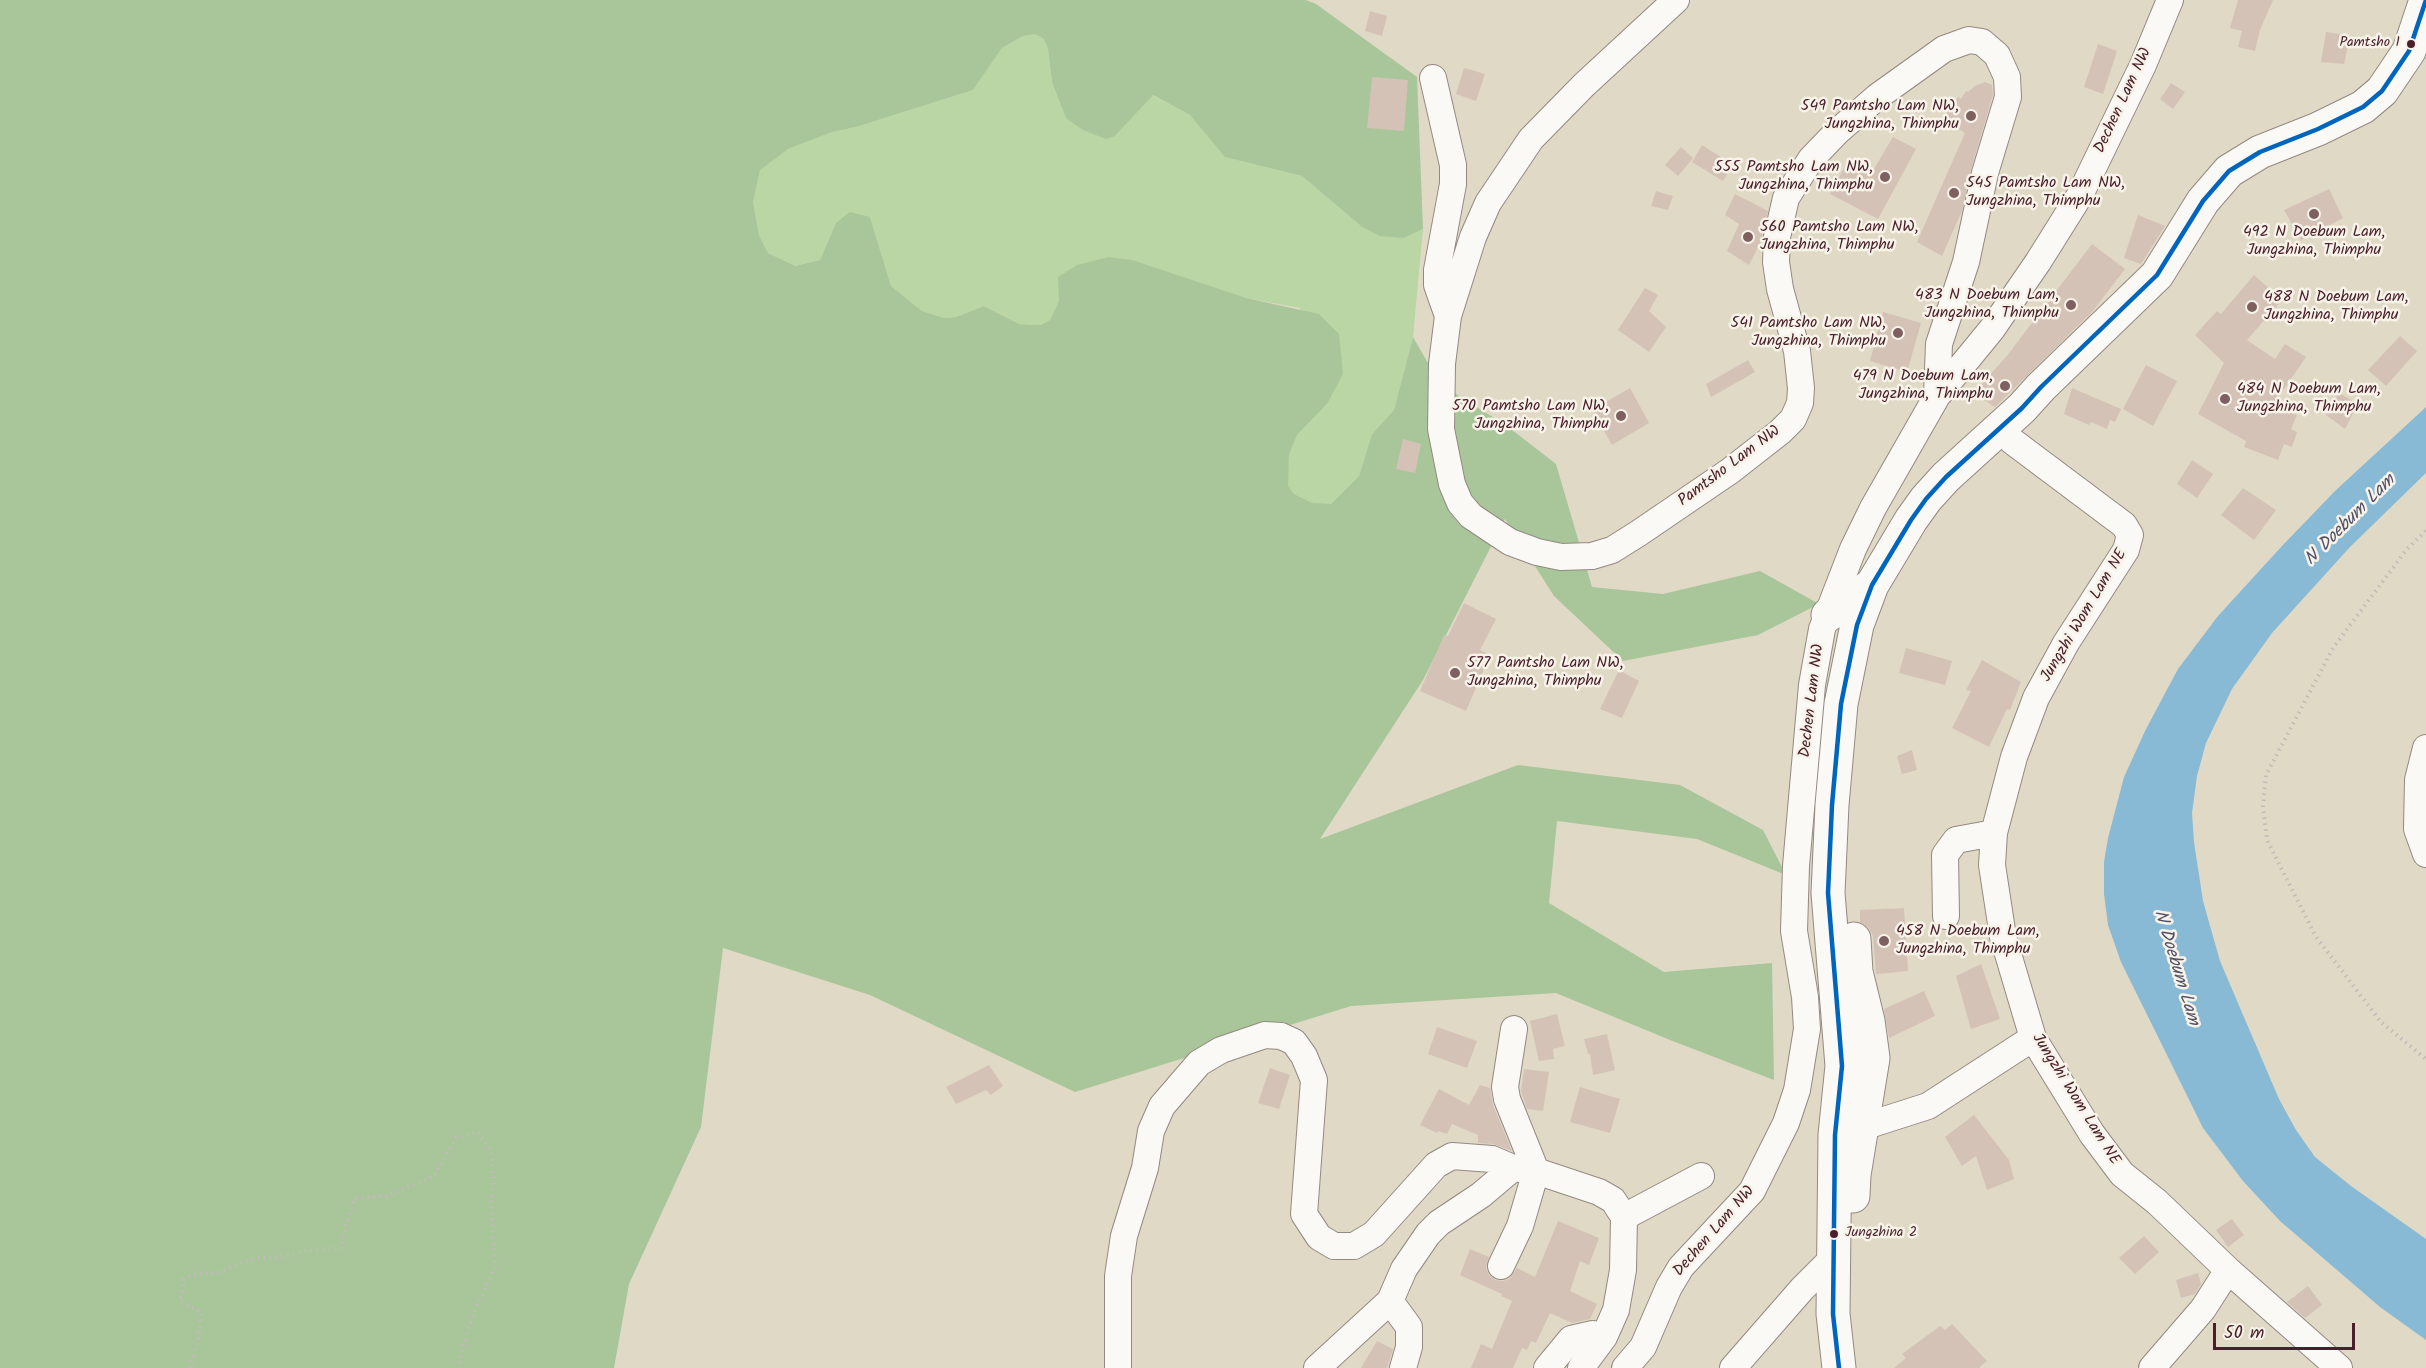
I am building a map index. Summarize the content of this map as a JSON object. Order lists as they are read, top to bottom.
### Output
{
  "streets": {
    "street": ["Dechen Lam NW", "Pamtsho Lam NW", "Jungzhi Wom Lam NE"]
  },
  "crossings": [
    ["Dechen Lam NW", "Pamtsho Lam NW"]
  ],
  "water": ["N Doebum Lam"],
  "places": [
    "Pamtsho 1",
    "549 Pamtsho Lam NW, Jungzhina, Thimphu",
    "555 Pamtsho Lam NW, Jungzhina, Thimphu",
    "545 Pamtsho Lam NW, Jungzhina, Thimphu",
    "492 N Doebum Lam, Jungzhina, Thimphu",
    "560 Pamtsho Lam NW, Jungzhina, Thimphu",
    "483 N Doebum Lam, Jungzhina, Thimphu",
    "488 N Doebum Lam, Jungzhina, Thimphu",
    "541 Pamtsho Lam NW, Jungzhina, Thimphu",
    "479 N Doebum Lam, Jungzhina, Thimphu",
    "484 N Doebum Lam, Jungzhina, Thimphu",
    "570 Pamtsho Lam NW, Jungzhina, Thimphu",
    "577 Pamtsho Lam NW, Jungzhina, Thimphu",
    "458 N Doebum Lam, Jungzhina, Thimphu",
    "Jungzhina 2"
  ],
  "scale_bar": "50 m"
}
